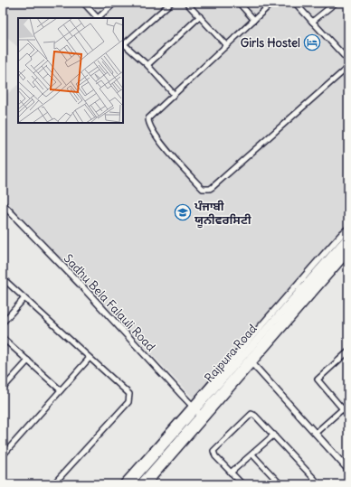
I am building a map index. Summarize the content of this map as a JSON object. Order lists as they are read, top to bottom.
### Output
{
  "streets": {
    "highway": ["Rajpura Road"],
    "street": ["Sadhu Bela Falauli Road"]
  },
  "crossings": [
    ["Sadhu Bela Falauli Road", "Rajpura Road"]
  ],
  "places": {
    "hotel": ["Girls Hostel"],
    "school or university": ["ਪੰਜਾਬੀ ਯੂਨੀਵਰਸਿਟੀ"]
  }
}
